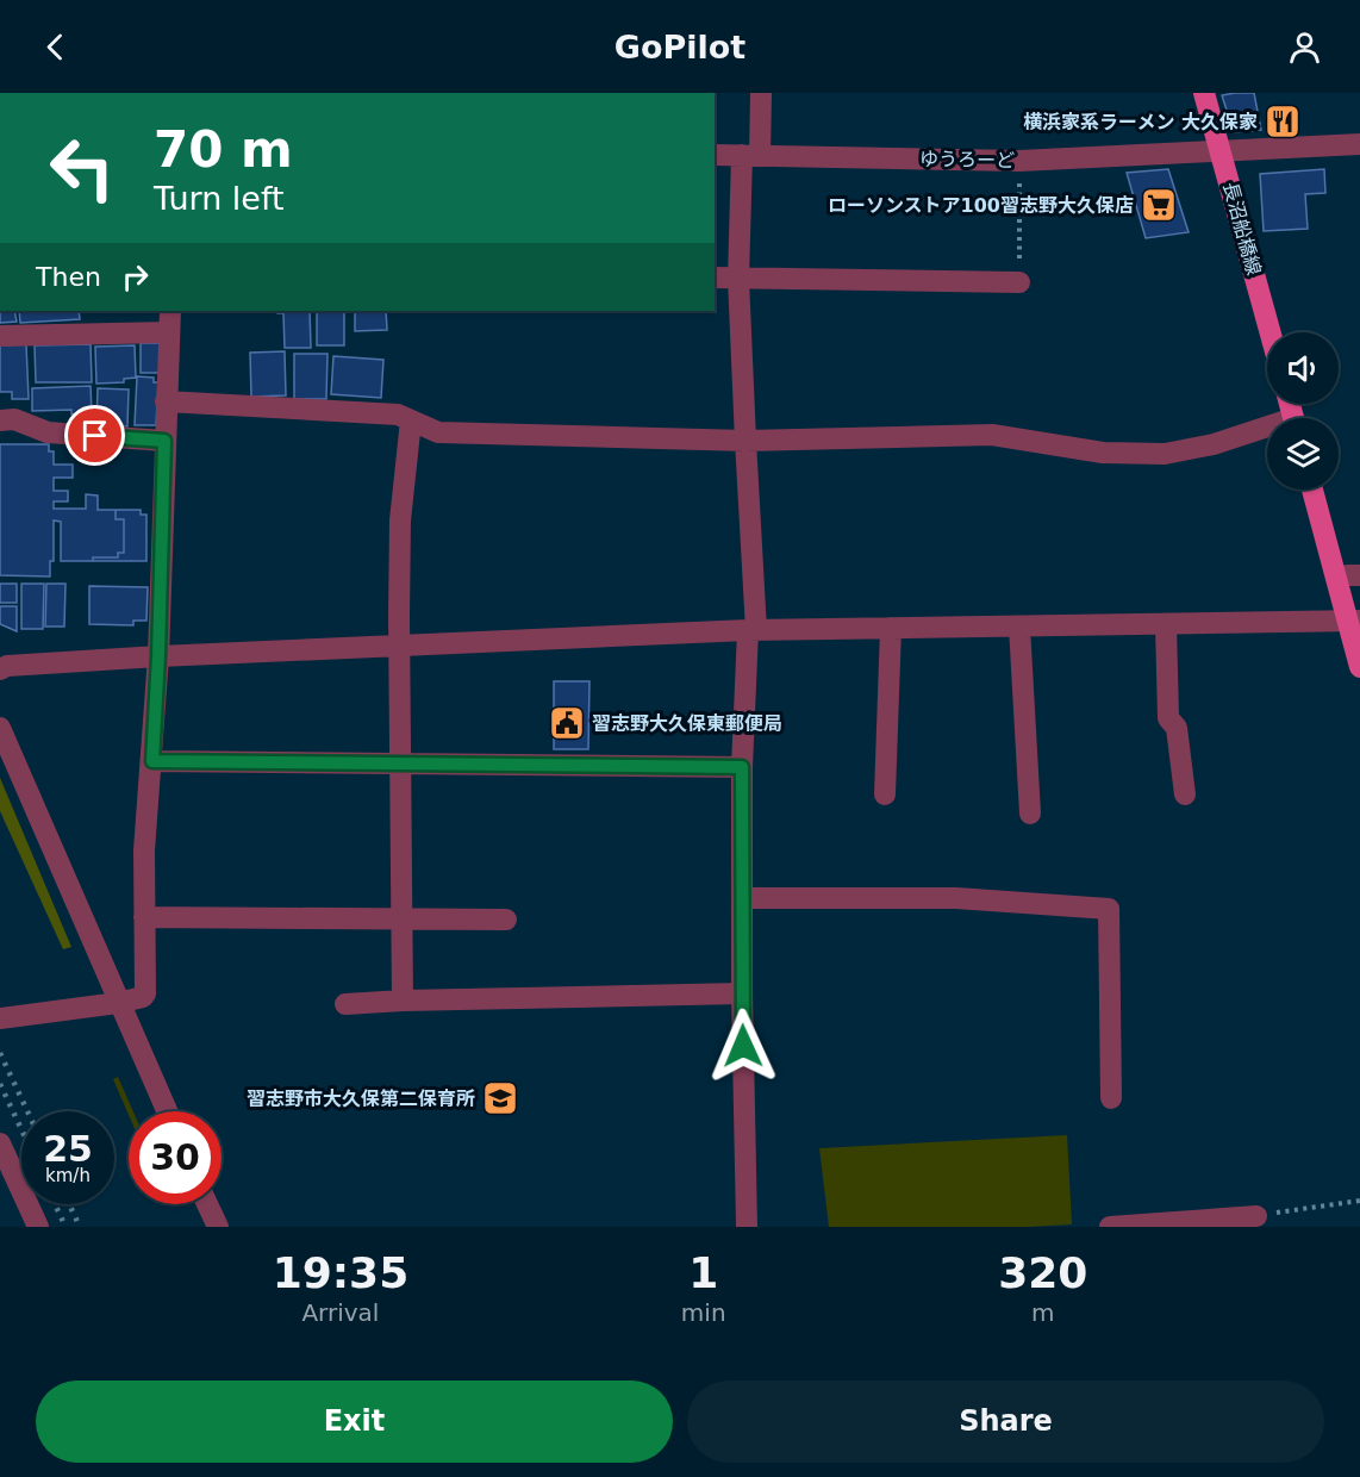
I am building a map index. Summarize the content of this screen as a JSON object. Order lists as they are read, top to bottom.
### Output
{
  "streets": {
    "main road": ["長沼船橋線"],
    "street": ["ゆうろーど"]
  },
  "crossings": [
    ["ゆうろーど", "長沼船橋線"]
  ],
  "places": {
    "restaurant": ["横浜家系ラーメン 大久保家"],
    "supermarket": ["ローソンストア100習志野大久保店"],
    "public building": ["習志野大久保東郵便局"],
    "school or university": ["習志野市大久保第二保育所"]
  },
  "page": {
    "header": "GoPilot",
    "turn": ["70 m", "Turn left"],
    "then": "Then",
    "speed": "25 km/h",
    "limit": "30",
    "eta": [
      "19:35",
      "Arrival",
      "1",
      "min",
      "320",
      "m"
    ],
    "buttons": ["Exit", "Share"]
  }
}
